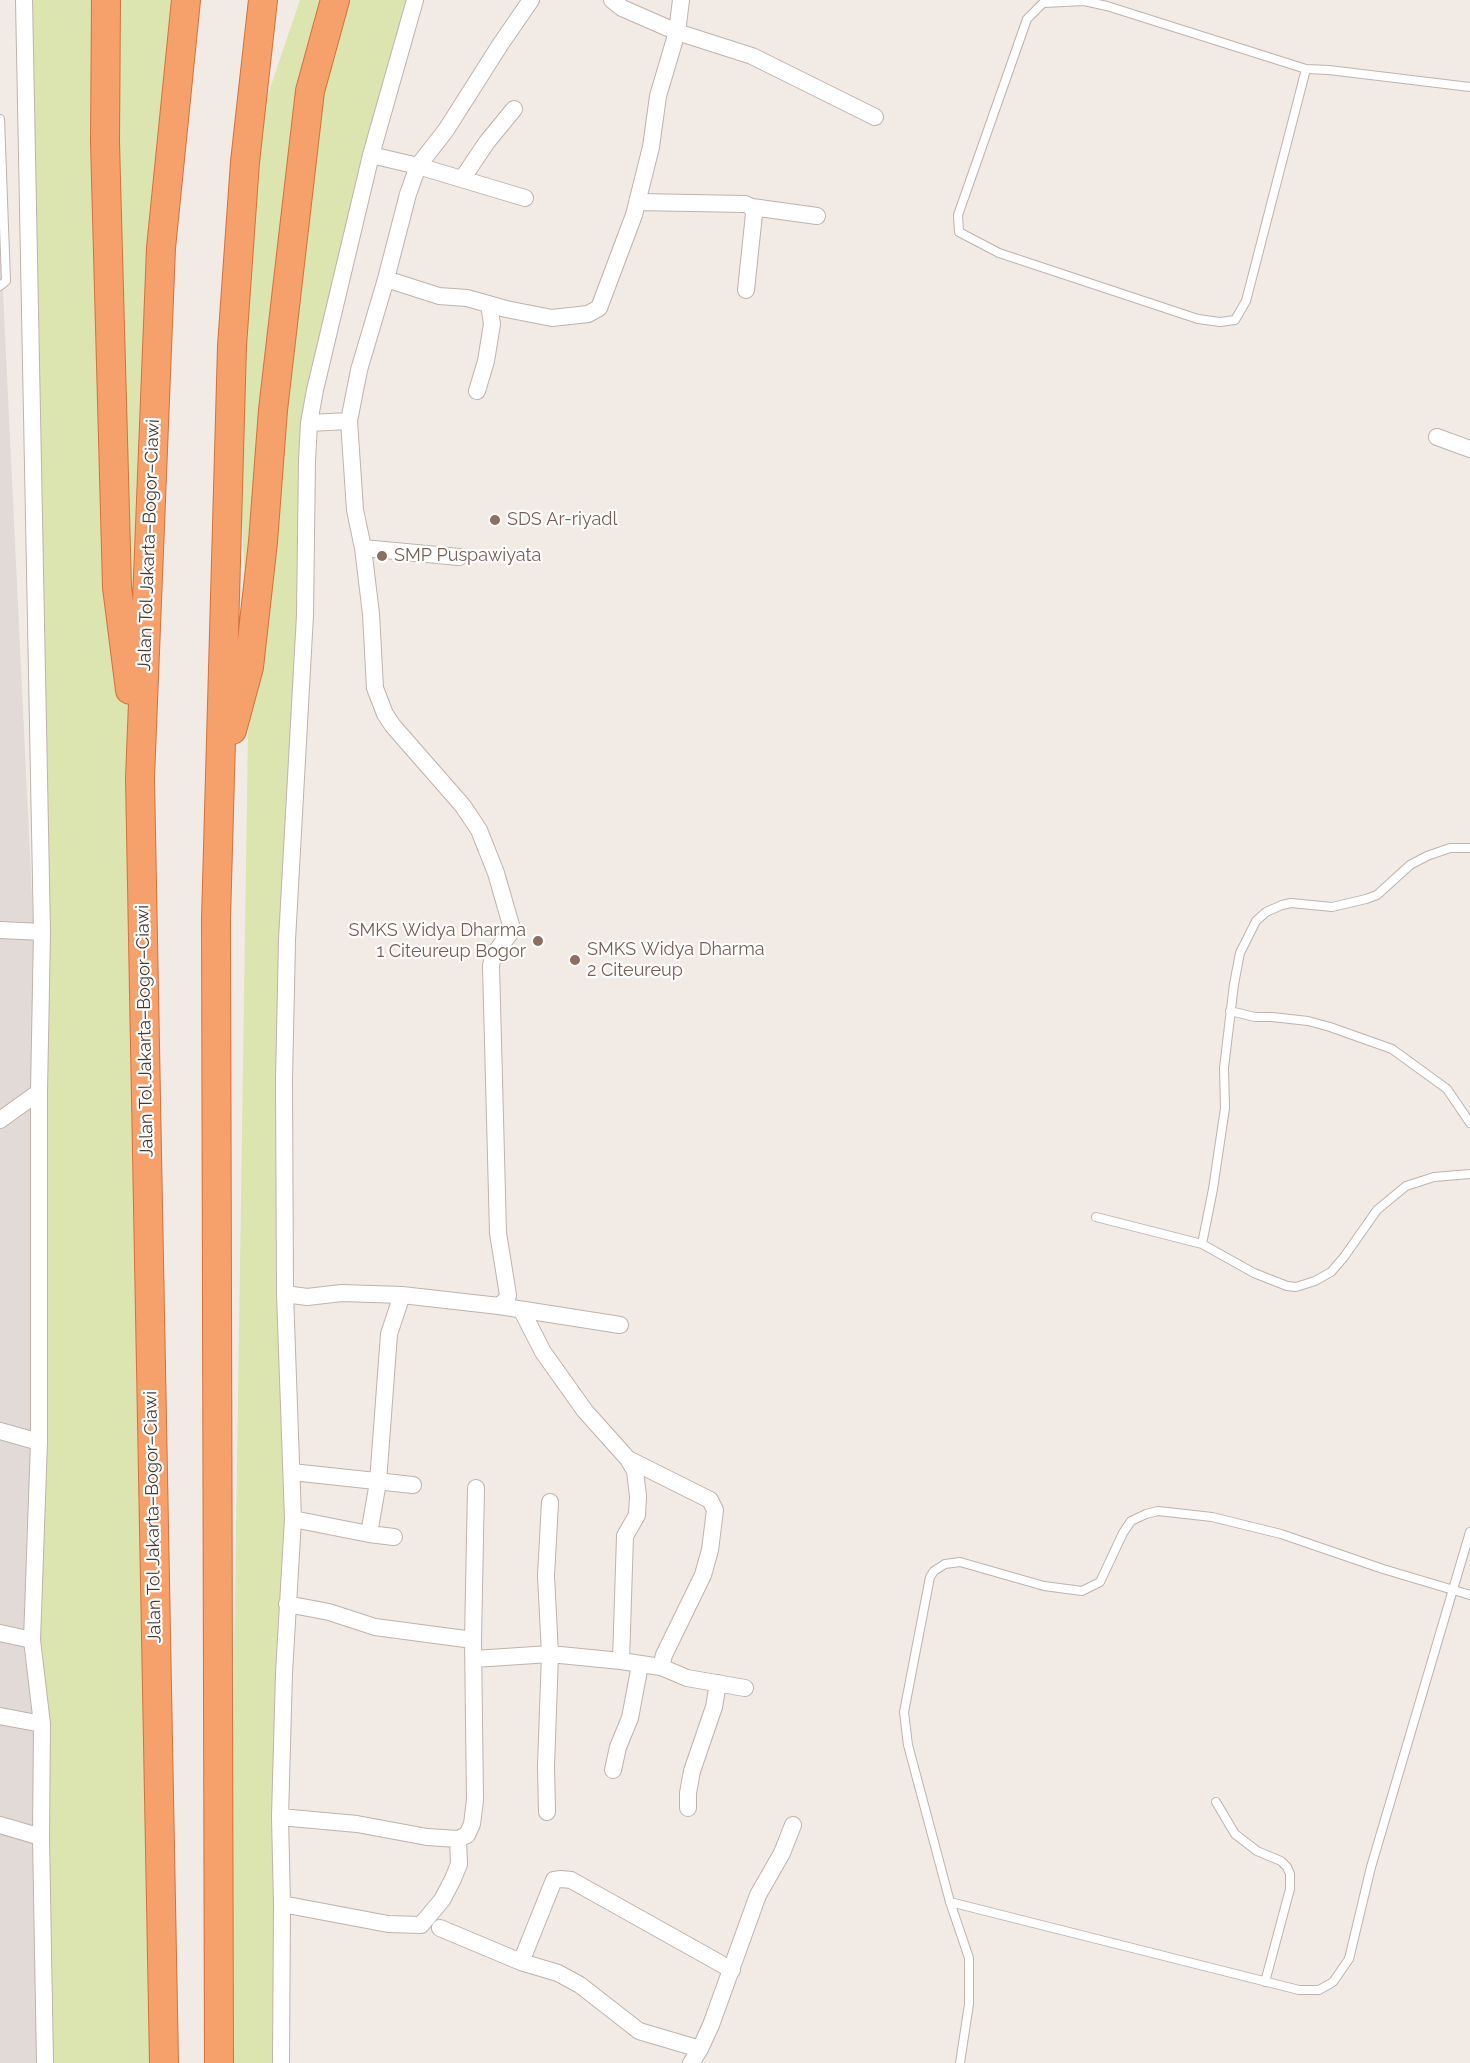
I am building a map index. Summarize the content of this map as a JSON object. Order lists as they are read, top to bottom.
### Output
{
  "streets": {
    "highway": ["Jalan Tol Jakarta–Bogor–Ciawi"]
  },
  "places": [
    "SDS Ar-riyadl",
    "SMP Puspawiyata",
    "SMKS Widya Dharma 1 Citeureup Bogor",
    "SMKS Widya Dharma 2 Citeureup"
  ]
}
